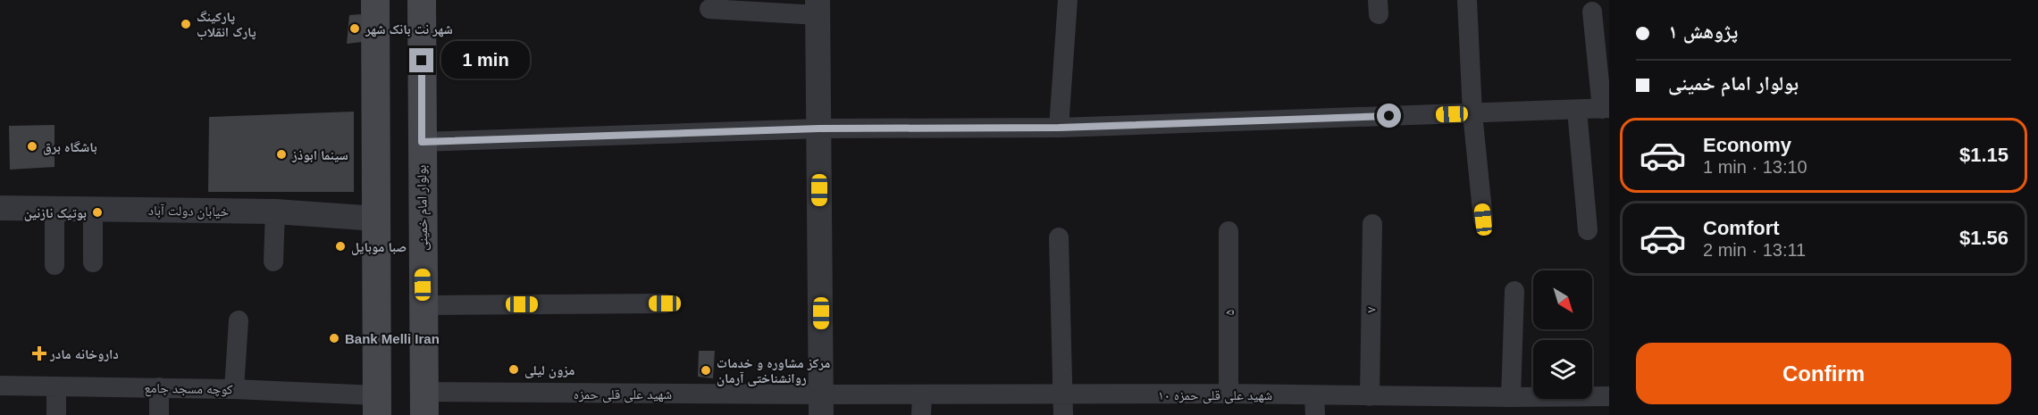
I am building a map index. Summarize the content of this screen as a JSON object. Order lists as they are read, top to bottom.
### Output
{
  "streets": {
    "main road": ["بولوار امام خمینی"],
    "street": [
      "خیابان دولت آباد",
      "۷",
      "۵",
      "کوچه مسجد جامع",
      "شهید علی قلی حمزه",
      "شهید علی قلی حمزه ۱۰"
    ]
  },
  "crossings": [
    ["بولوار امام خمینی", "شهید علی قلی حمزه"],
    ["۷", "شهید علی قلی حمزه ۱۰"],
    ["۵", "شهید علی قلی حمزه ۱۰"],
    ["شهید علی قلی حمزه", "شهید علی قلی حمزه ۱۰"]
  ],
  "places": {
    "other": [
      "پارکینگ پارک انقلاب",
      "شهر نت بانک شهر",
      "باشگاه برق",
      "سینما ابوذز",
      "بوتیک نازنین",
      "صبا موبایل",
      "Bank Melli Iran",
      "مزون لیلی",
      "مرکز مشاوره و خدمات روانشناختی آرمان"
    ],
    "health": ["داروخانه مادر"]
  },
  "north": "bottom right",
  "page": {
    "banner": ["پژوهش ۱", "بولوار امام خمینی"],
    "bubble": "1 min",
    "list": [
      {
        "name": "Economy",
        "note": "1 min · 13:10",
        "value": "$1.15"
      },
      {
        "name": "Comfort",
        "note": "2 min · 13:11",
        "value": "$1.56"
      }
    ],
    "buttons": "Confirm"
  }
}
